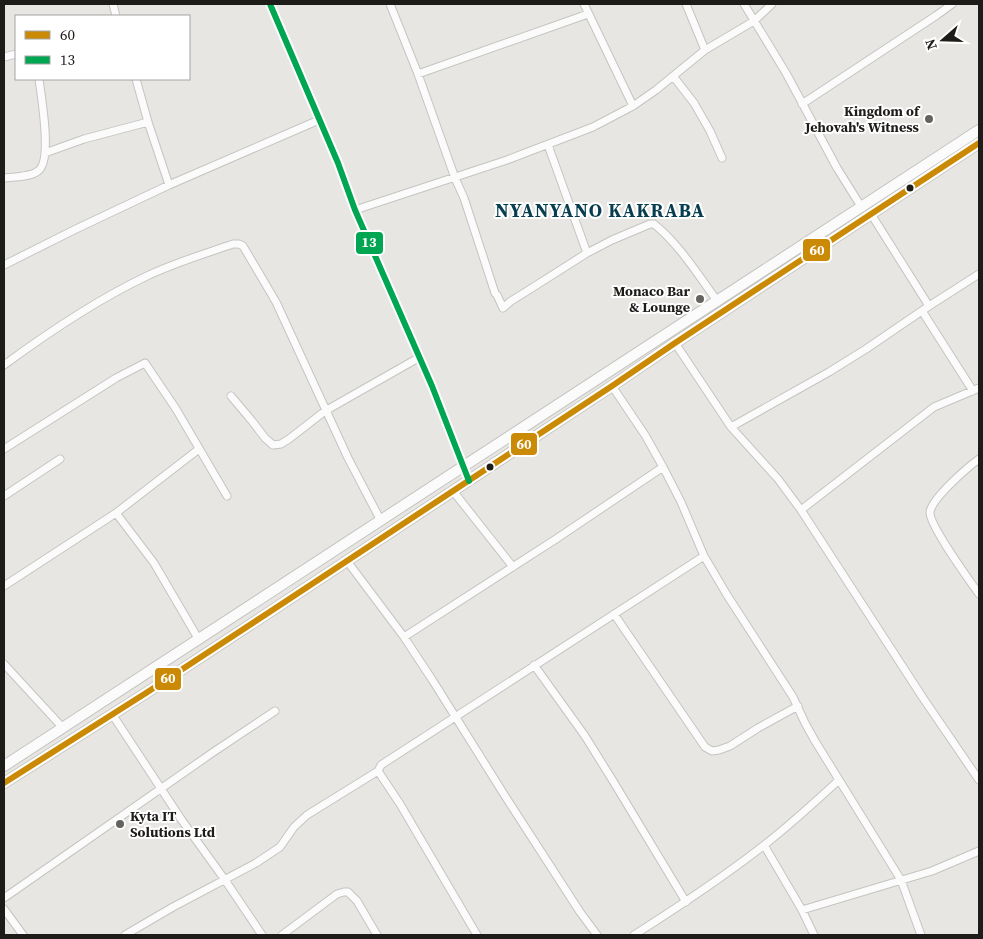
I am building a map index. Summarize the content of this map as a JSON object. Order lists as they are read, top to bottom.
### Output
{
  "districts": ["NYANYANO KAKRABA"],
  "places": ["Kingdom of Jehovah's Witness", "Monaco Bar & Lounge", "Kyta IT Solutions Ltd"],
  "lines": ["transit line 13", "transit line 60"],
  "legend": ["60", "13"],
  "north": "left"
}
